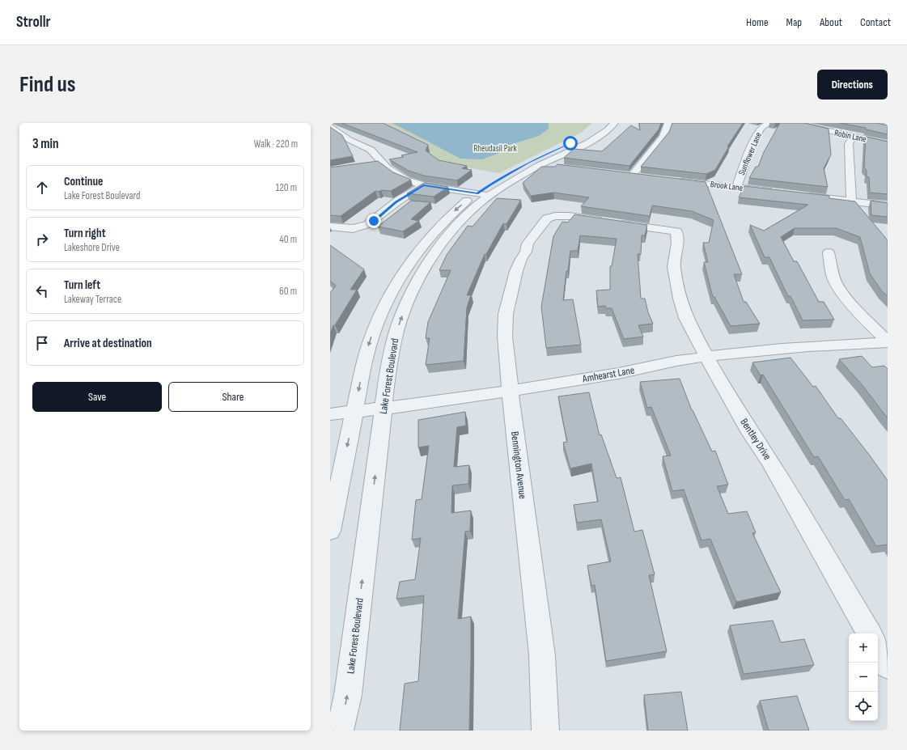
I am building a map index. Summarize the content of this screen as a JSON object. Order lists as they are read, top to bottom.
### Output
{
  "streets": {
    "street": [
      "Robin Lane",
      "Sunflower Lane",
      "Brook Lane",
      "Amhearst Lane",
      "Lake Forest Boulevard",
      "Bentley Drive",
      "Bennington Avenue"
    ]
  },
  "crossings": [
    ["Sunflower Lane", "Brook Lane"],
    ["Amhearst Lane", "Lake Forest Boulevard"],
    ["Amhearst Lane", "Bentley Drive"],
    ["Amhearst Lane", "Bennington Avenue"],
    ["Bentley Drive", "Bennington Avenue"]
  ],
  "parks": ["Rheudasil Park"],
  "page": {
    "header": "Strollr",
    "nav": [
      "Home",
      "Map",
      "About",
      "Contact"
    ],
    "buttons": [
      "Directions",
      ["Save", "Share"]
    ],
    "title": "Find us",
    "heading": ["3 min", "Walk · 220 m"],
    "list": [
      ["Continue", "Lake Forest Boulevard", "120 m"],
      ["Turn right", "Lakeshore Drive", "40 m"],
      ["Turn left", "Lakeway Terrace", "60 m"],
      "Arrive at destination"
    ],
    "map_buttons": ["+", "−"]
  }
}
